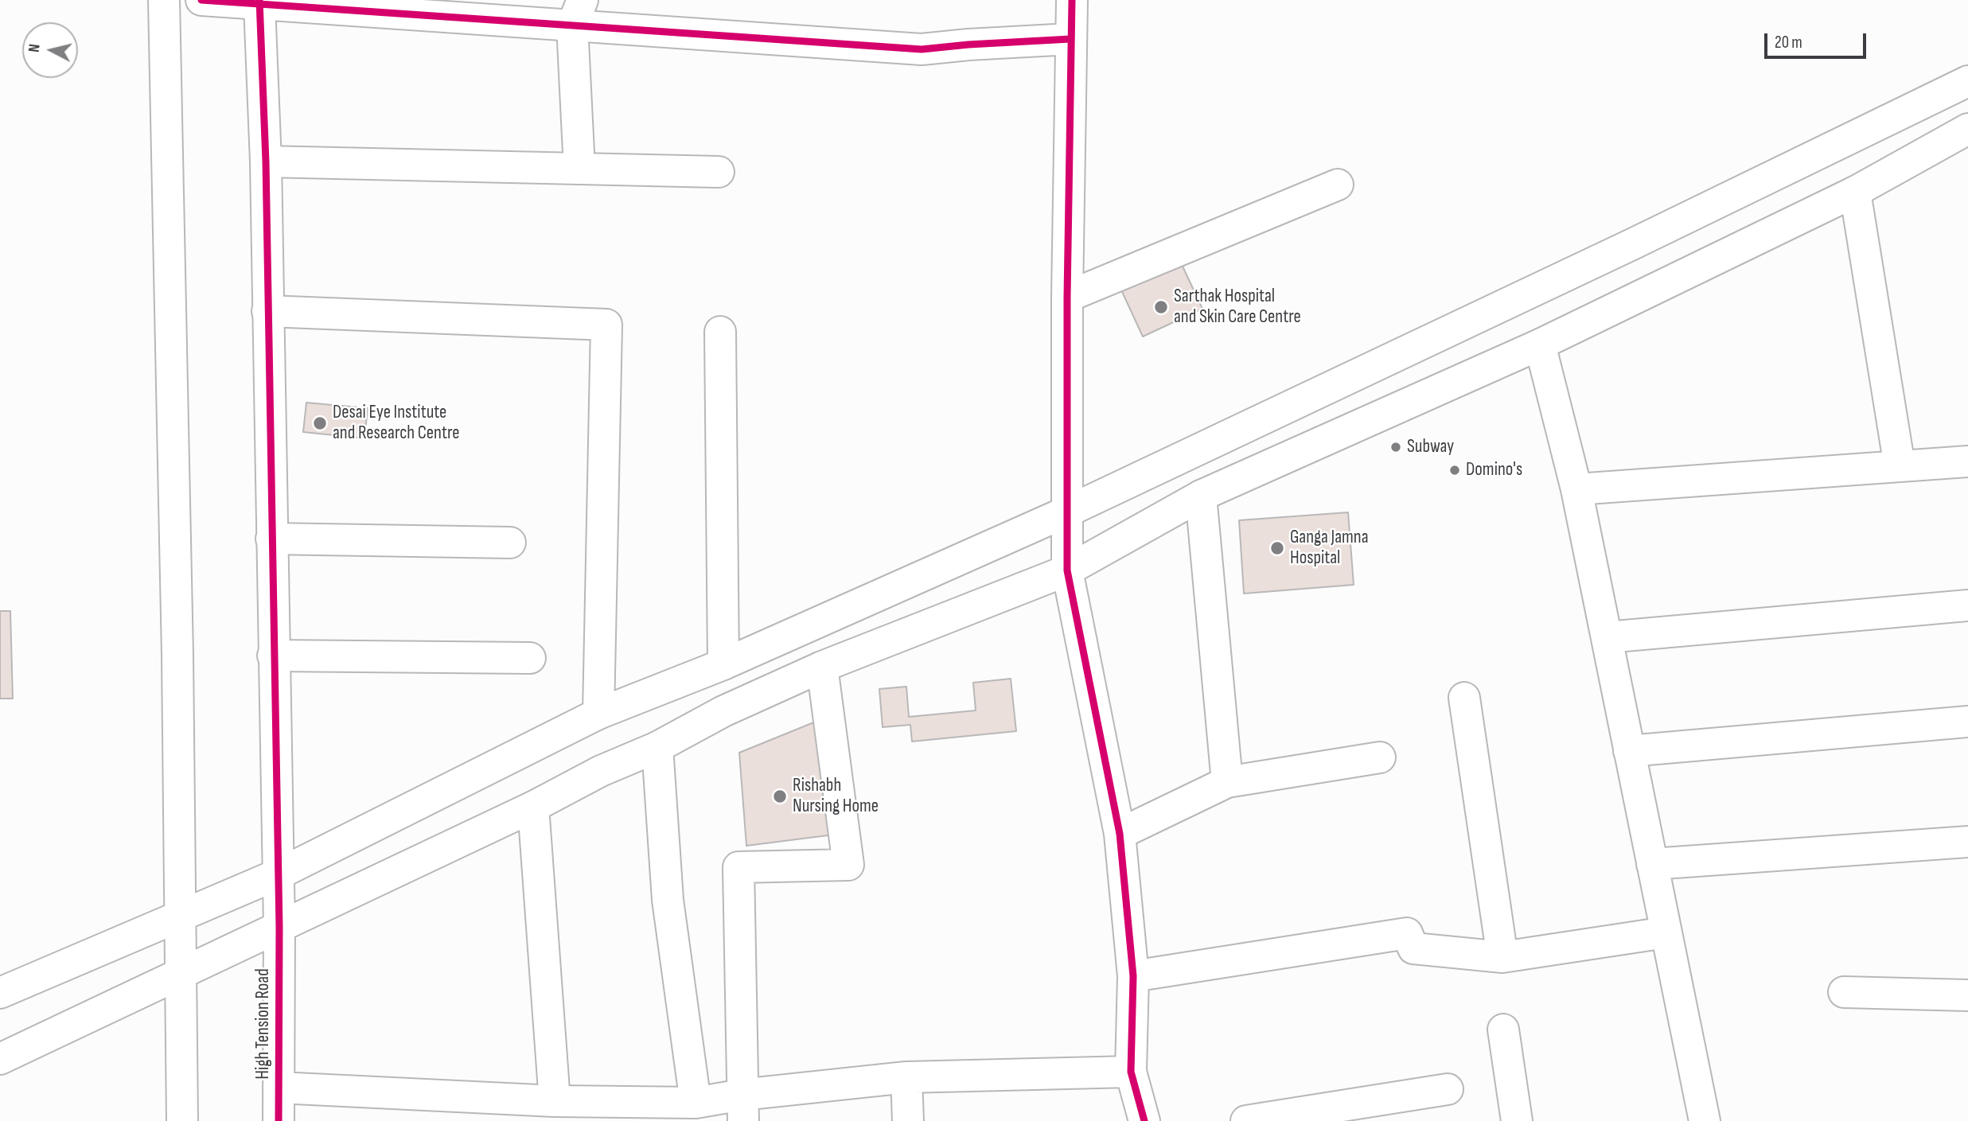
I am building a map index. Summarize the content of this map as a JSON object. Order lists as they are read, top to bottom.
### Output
{
  "streets": {
    "street": ["High Tension Road"]
  },
  "places": [
    "Sarthak Hospital and Skin Care Centre",
    "Desai Eye Institute and Research Centre",
    "Subway",
    "Domino's",
    "Ganga Jamna Hospital",
    "Rishabh Nursing Home"
  ],
  "scale_bar": "20 m",
  "north": "left"
}
